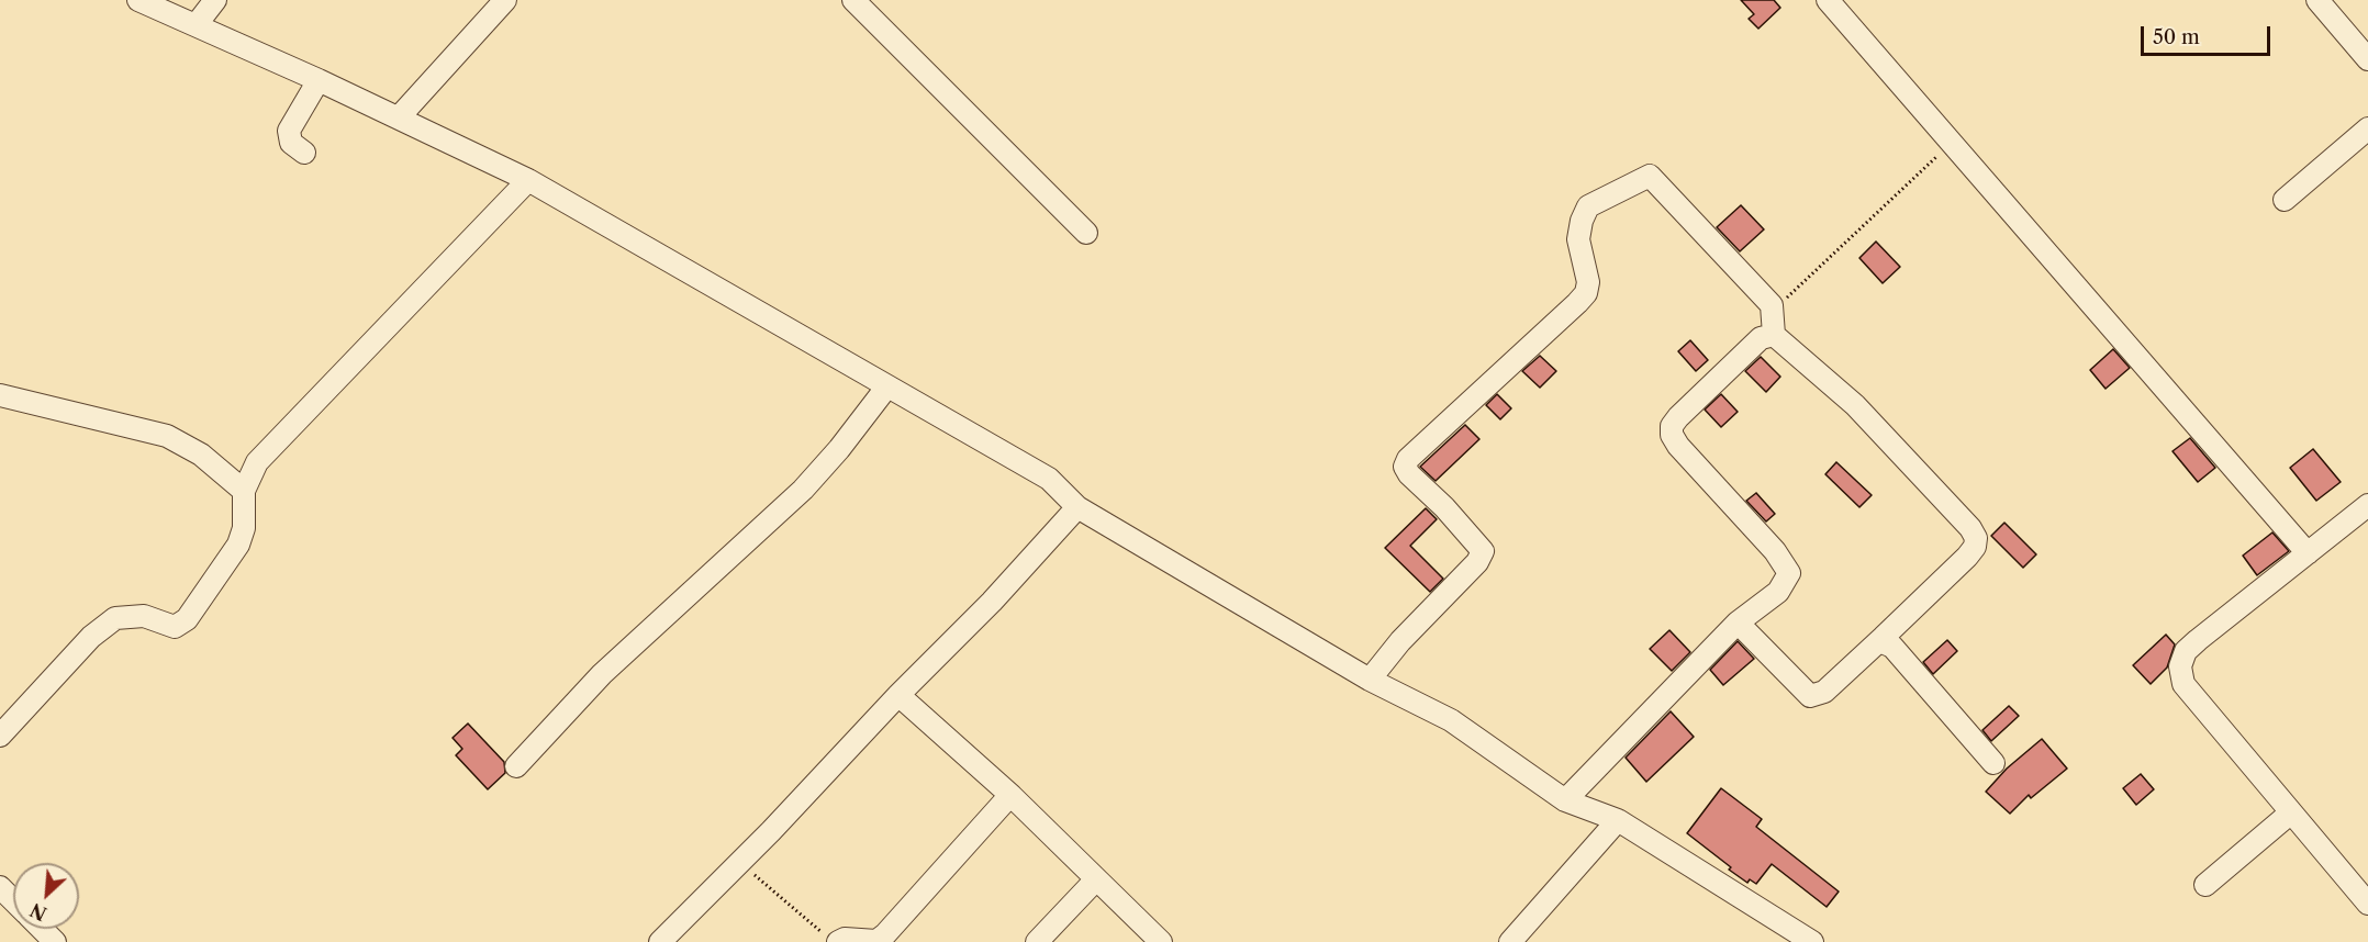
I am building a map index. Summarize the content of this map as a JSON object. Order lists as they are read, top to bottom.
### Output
{
  "scale_bar": "50 m",
  "north": "bottom left"
}
